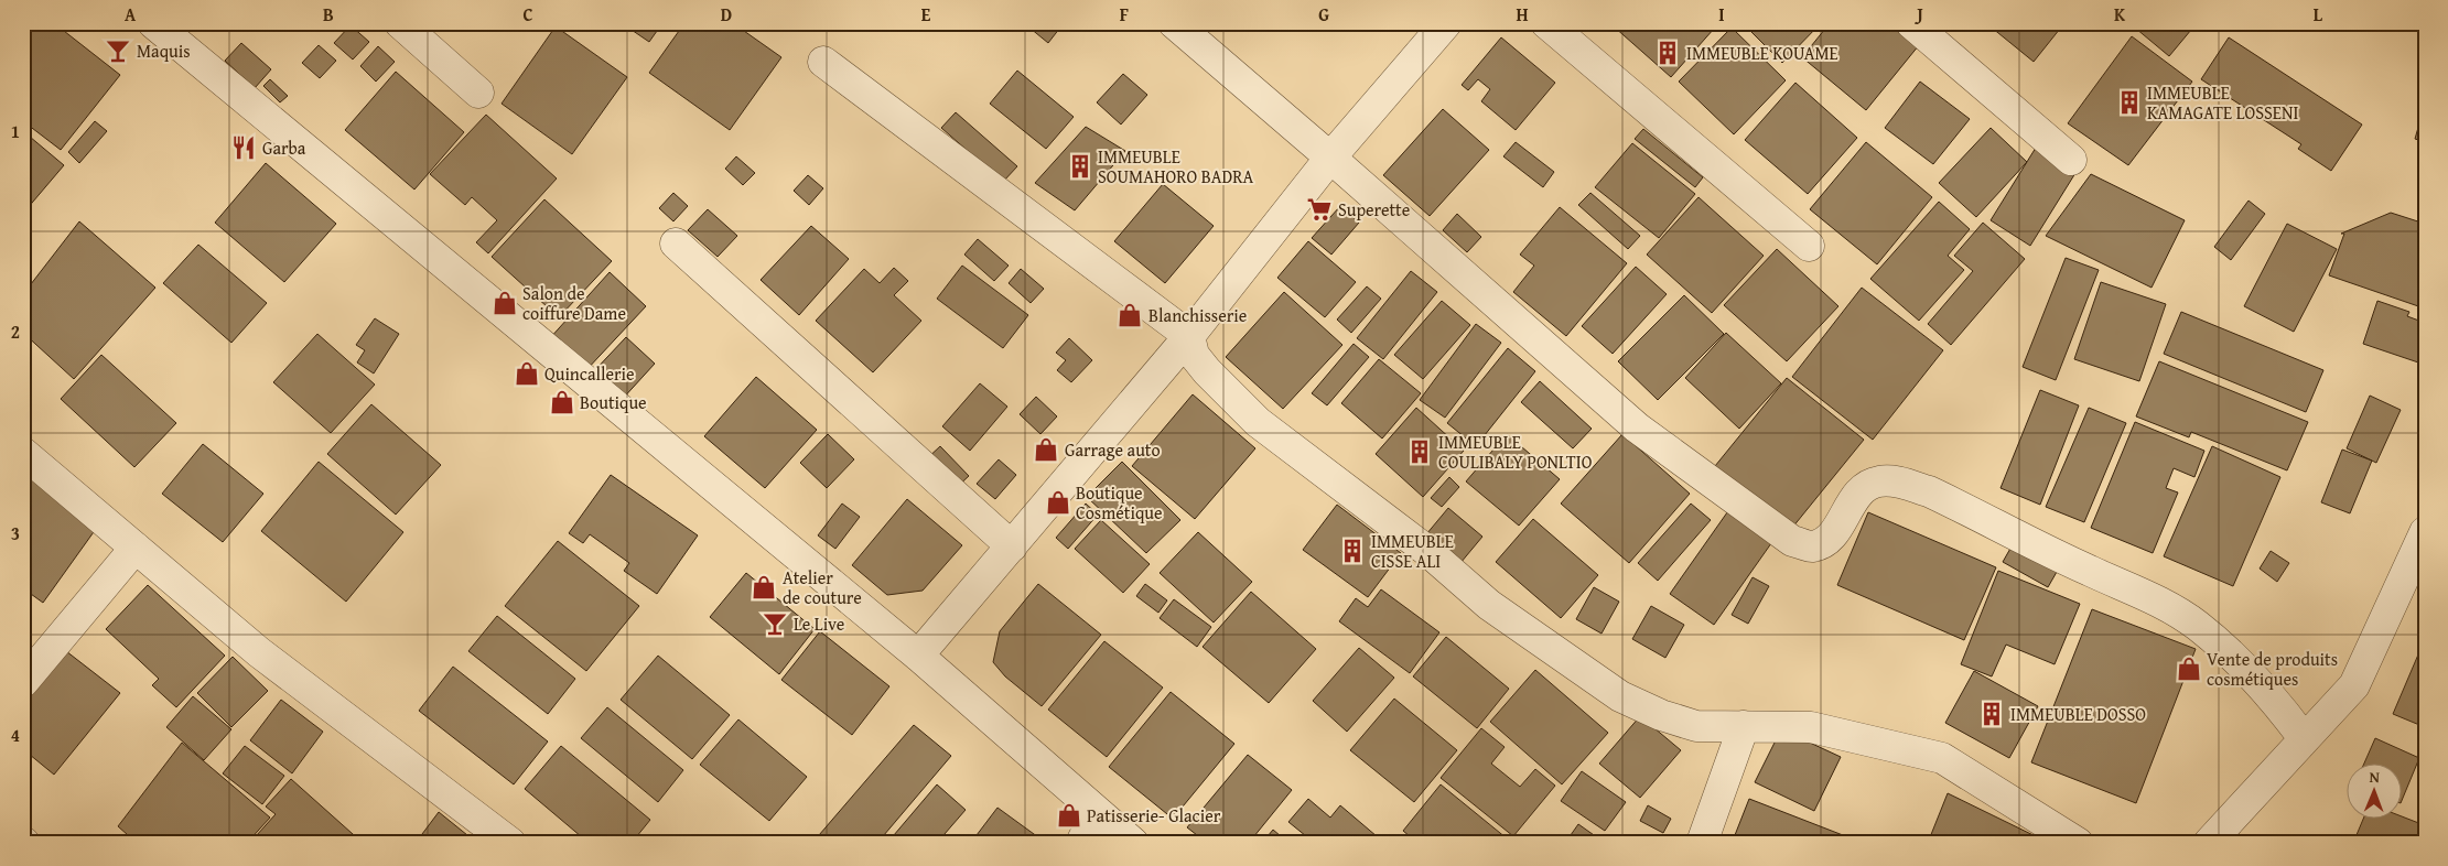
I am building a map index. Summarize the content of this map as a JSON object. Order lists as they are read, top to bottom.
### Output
{
  "places": {
    "bar": ["Maquis", "Le Live"],
    "building": [
      "IMMEUBLE KOUAME",
      "IMMEUBLE KAMAGATE LOSSENI",
      "IMMEUBLE SOUMAHORO BADRA",
      "IMMEUBLE COULIBALY PONLTIO",
      "IMMEUBLE CISSE ALI",
      "IMMEUBLE DOSSO"
    ],
    "restaurant": ["Garba"],
    "supermarket": ["Superette"],
    "shop": [
      "Salon de coiffure Dame",
      "Blanchisserie",
      "Quincallerie",
      "Boutique",
      "Garrage auto",
      "Boutique Cosmétique",
      "Atelier de couture",
      "Vente de produits cosmétiques",
      "Patisserie- Glacier"
    ]
  },
  "north": "top",
  "grid": {
    "columns": [
      "A",
      "B",
      "C",
      "D",
      "E",
      "F",
      "G",
      "H",
      "I",
      "J",
      "K",
      "L"
    ],
    "rows": [
      "1",
      "2",
      "3",
      "4"
    ]
  }
}
